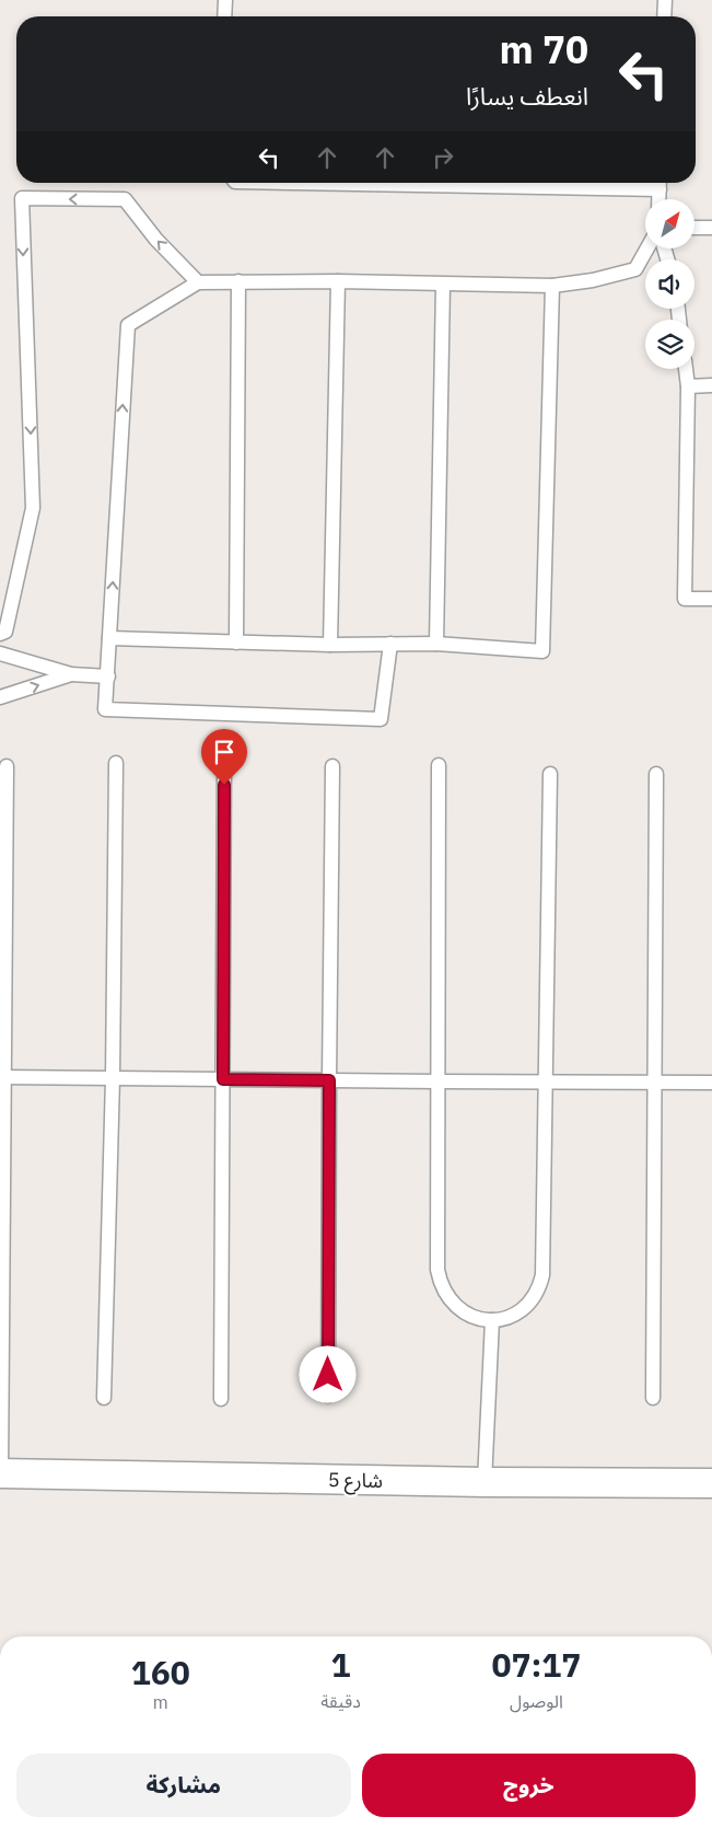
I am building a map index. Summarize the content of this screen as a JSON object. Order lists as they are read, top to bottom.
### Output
{
  "streets": {
    "street": ["شارع 5"]
  },
  "north": "top right",
  "page": {
    "turn": ["70 m", "انعطف يسارًا"],
    "eta": [
      "07:17",
      "الوصول",
      "1",
      "دقيقة",
      "160",
      "m"
    ],
    "buttons": ["خروج", "مشاركة"]
  }
}
